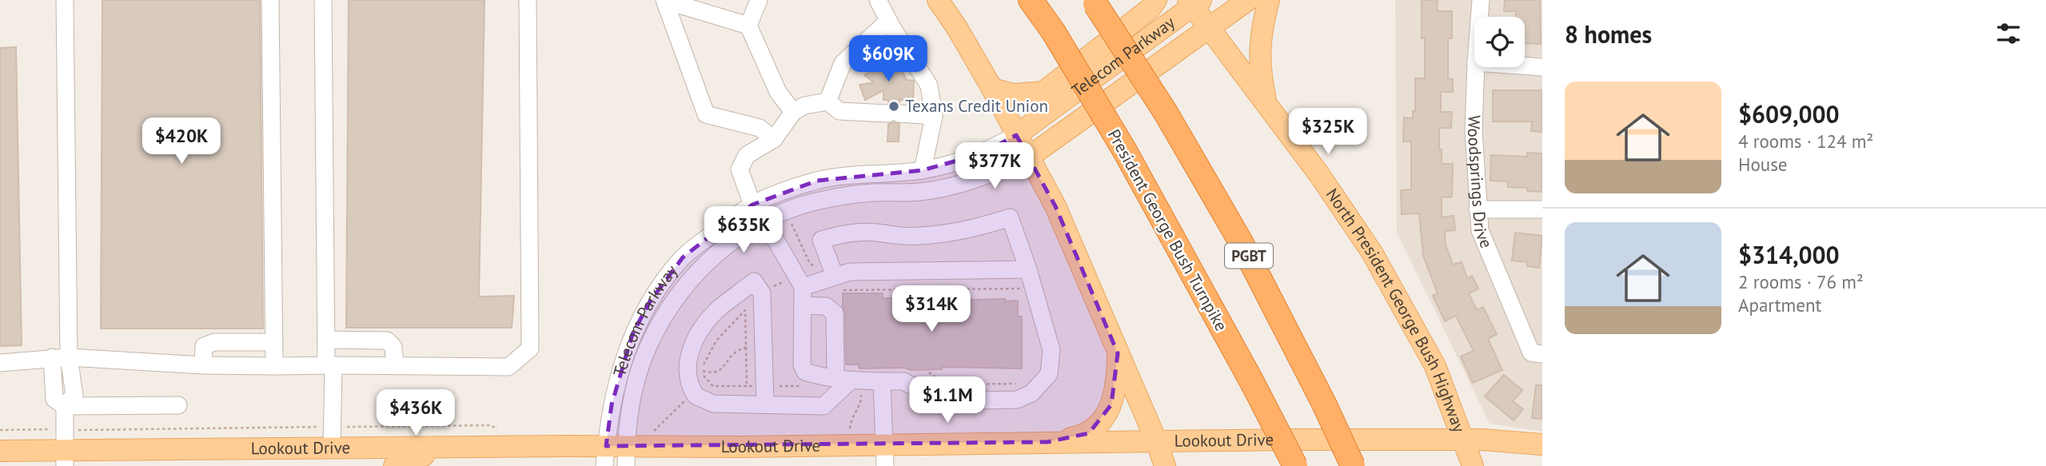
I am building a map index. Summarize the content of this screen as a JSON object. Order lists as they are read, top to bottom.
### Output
{
  "streets": {
    "highway": ["President George Bush Turnpike", "PGBT"],
    "main road": ["Telecom Parkway", "North President George Bush Highway", "Lookout Drive"],
    "street": ["Woodsprings Drive"]
  },
  "crossings": [
    ["Telecom Parkway", "North President George Bush Highway"],
    ["Telecom Parkway", "Lookout Drive"],
    ["North President George Bush Highway", "Lookout Drive"]
  ],
  "places": ["Texans Credit Union"],
  "page": {
    "heading": "8 homes",
    "price": [
      "$609K",
      "$325K",
      "$420K",
      "$377K",
      "$635K",
      "$314K",
      "$1.1M",
      "$436K"
    ],
    "list": [
      {
        "name": "$609,000",
        "note": "4 rooms · 124 m² · House"
      },
      {
        "name": "$314,000",
        "note": "2 rooms · 76 m² · Apartment"
      }
    ]
  }
}
